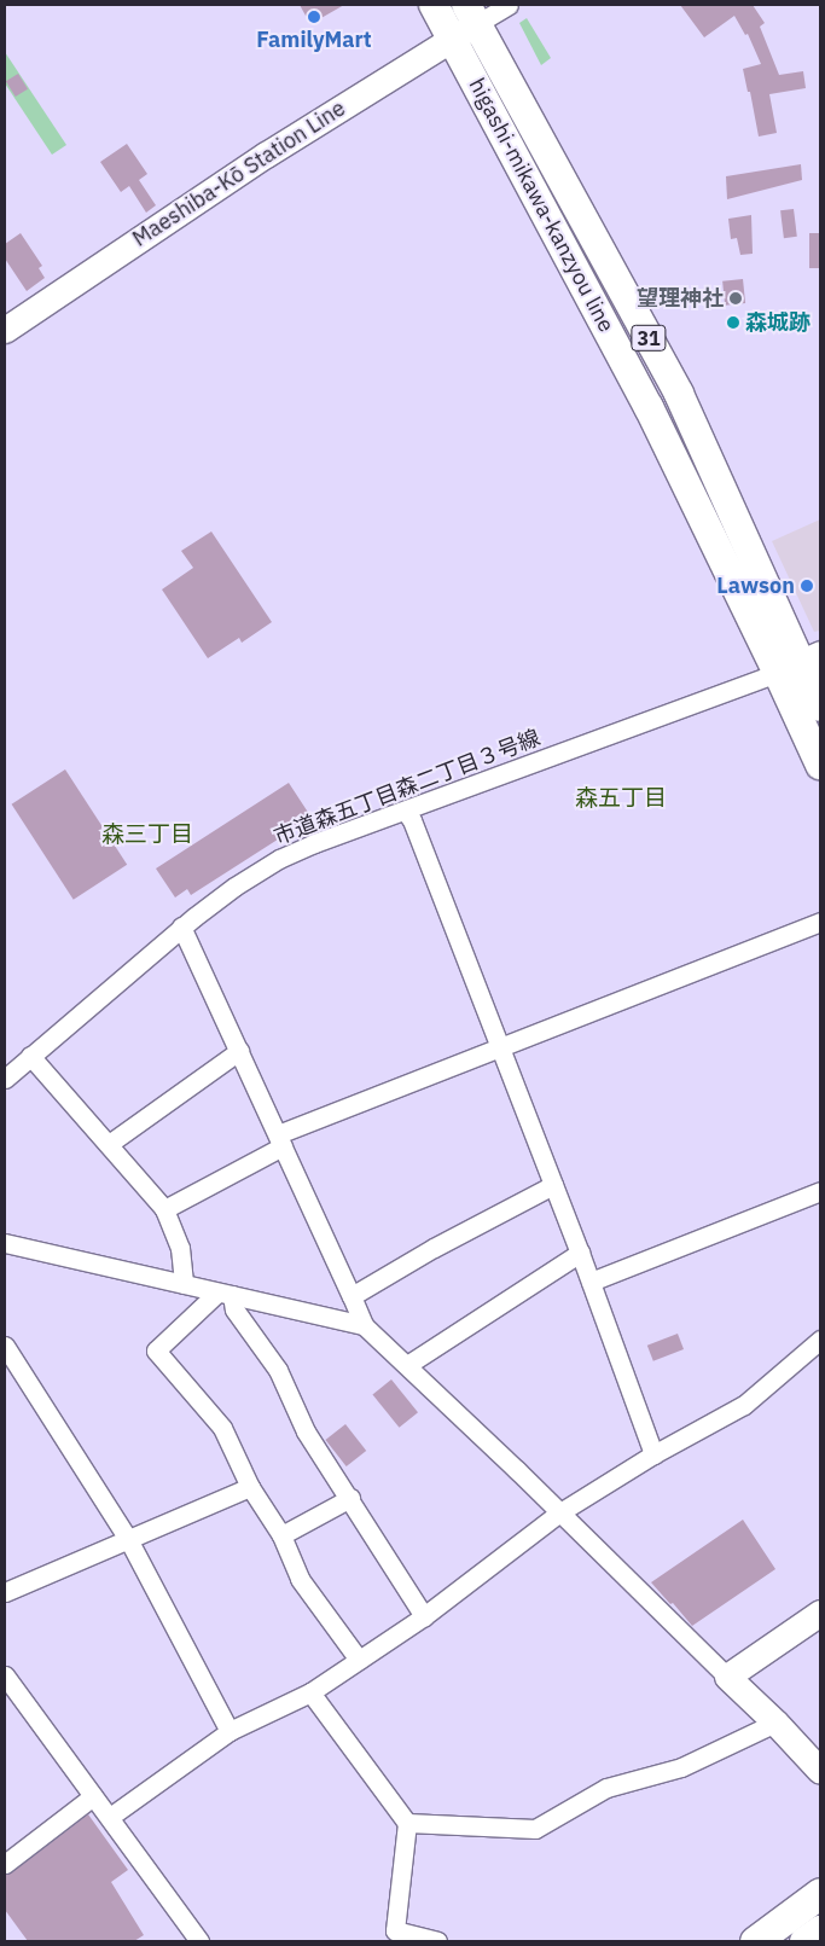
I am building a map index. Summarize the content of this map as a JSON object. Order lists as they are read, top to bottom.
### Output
{
  "streets": {
    "main road": ["Maeshiba-Kō Station Line", "higashi-mikawa-kanzyou line", "31"],
    "street": ["市道森五丁目森二丁目３号線"]
  },
  "crossings": [
    ["Maeshiba-Kō Station Line", "higashi-mikawa-kanzyou line"],
    ["higashi-mikawa-kanzyou line", "市道森五丁目森二丁目３号線"]
  ],
  "districts": ["森五丁目", "森三丁目"],
  "places": [
    "FamilyMart",
    "望理神社",
    "森城跡",
    "Lawson"
  ]
}
